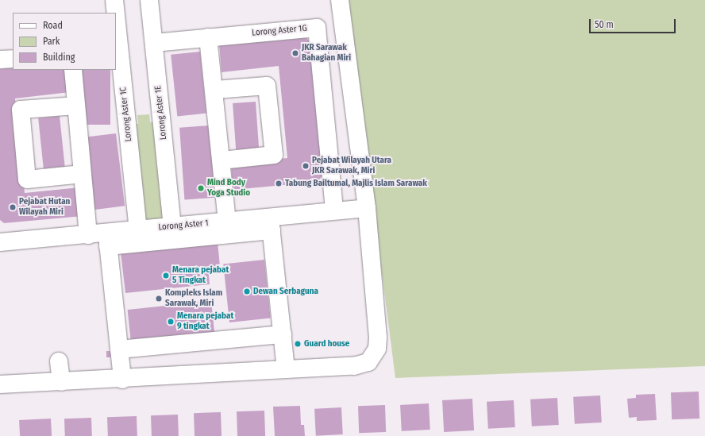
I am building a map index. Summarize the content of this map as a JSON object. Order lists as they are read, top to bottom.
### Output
{
  "streets": {
    "lane": [
      "Lorong Aster 1G",
      "Lorong Aster 1E",
      "Lorong Aster 1C",
      "Lorong Aster 1"
    ]
  },
  "crossings": [
    ["Lorong Aster 1G", "Lorong Aster 1E"],
    ["Lorong Aster 1G", "Lorong Aster 1"],
    ["Lorong Aster 1E", "Lorong Aster 1"],
    ["Lorong Aster 1C", "Lorong Aster 1"]
  ],
  "places": [
    "JKR Sarawak Bahagian Miri",
    "Pejabat Wilayah Utara JKR Sarawak, Miri",
    "Tabung Bailtumal, Majlis Islam Sarawak",
    "Mind Body Yoga Studio",
    "Pejabat Hutan Wilayah Miri",
    "Menara pejabat 5 Tingkat",
    "Dewan Serbaguna",
    "Kompleks Islam Sarawak, Miri",
    "Menara pejabat 9 tingkat",
    "Guard house"
  ],
  "legend": ["Road", "Park", "Building"],
  "scale_bar": "50 m"
}
